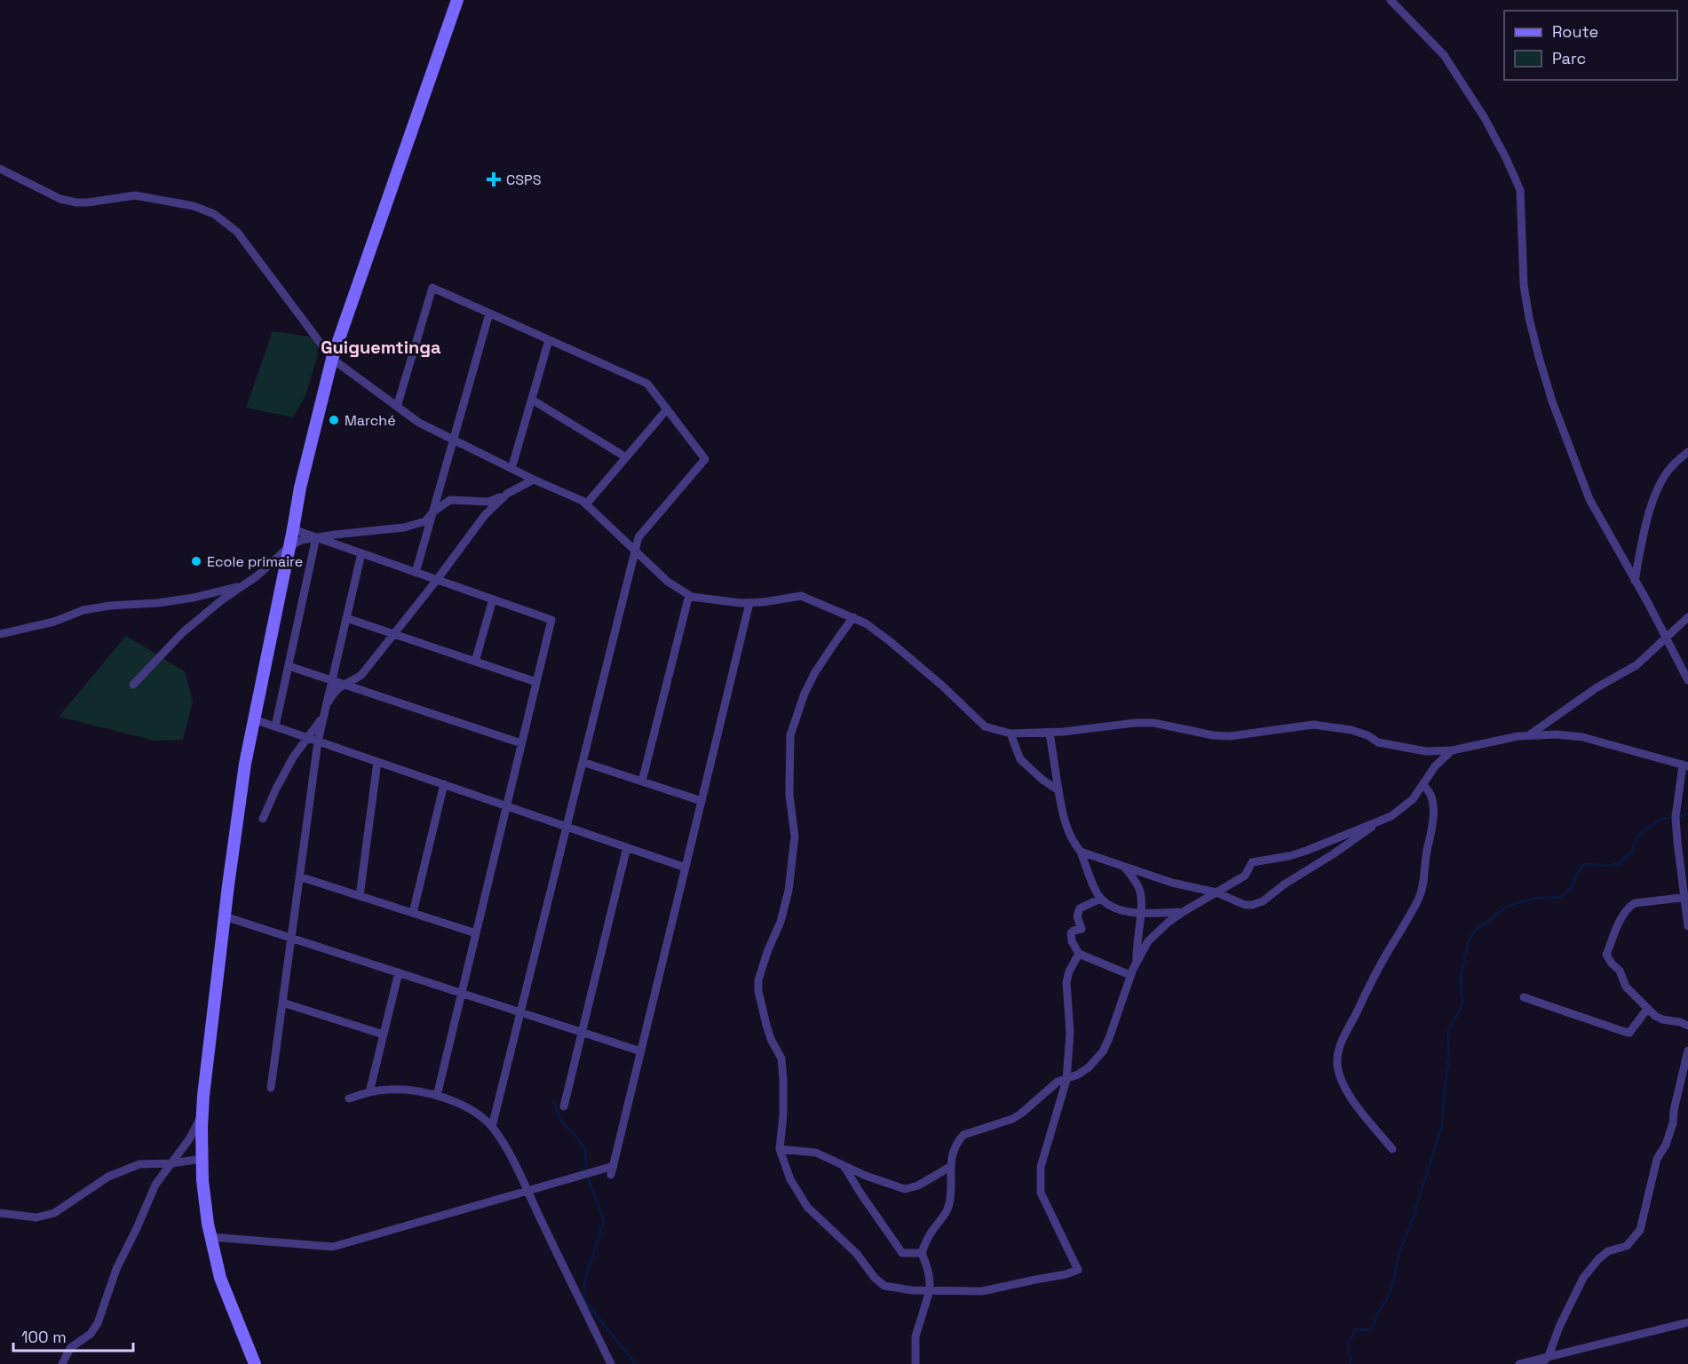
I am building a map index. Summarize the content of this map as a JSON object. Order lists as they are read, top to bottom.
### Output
{
  "districts": ["Guiguemtinga"],
  "places": {
    "health": ["CSPS"],
    "other": ["Marché", "Ecole primaire"]
  },
  "legend": ["Route", "Parc"],
  "scale_bar": "100 m"
}
